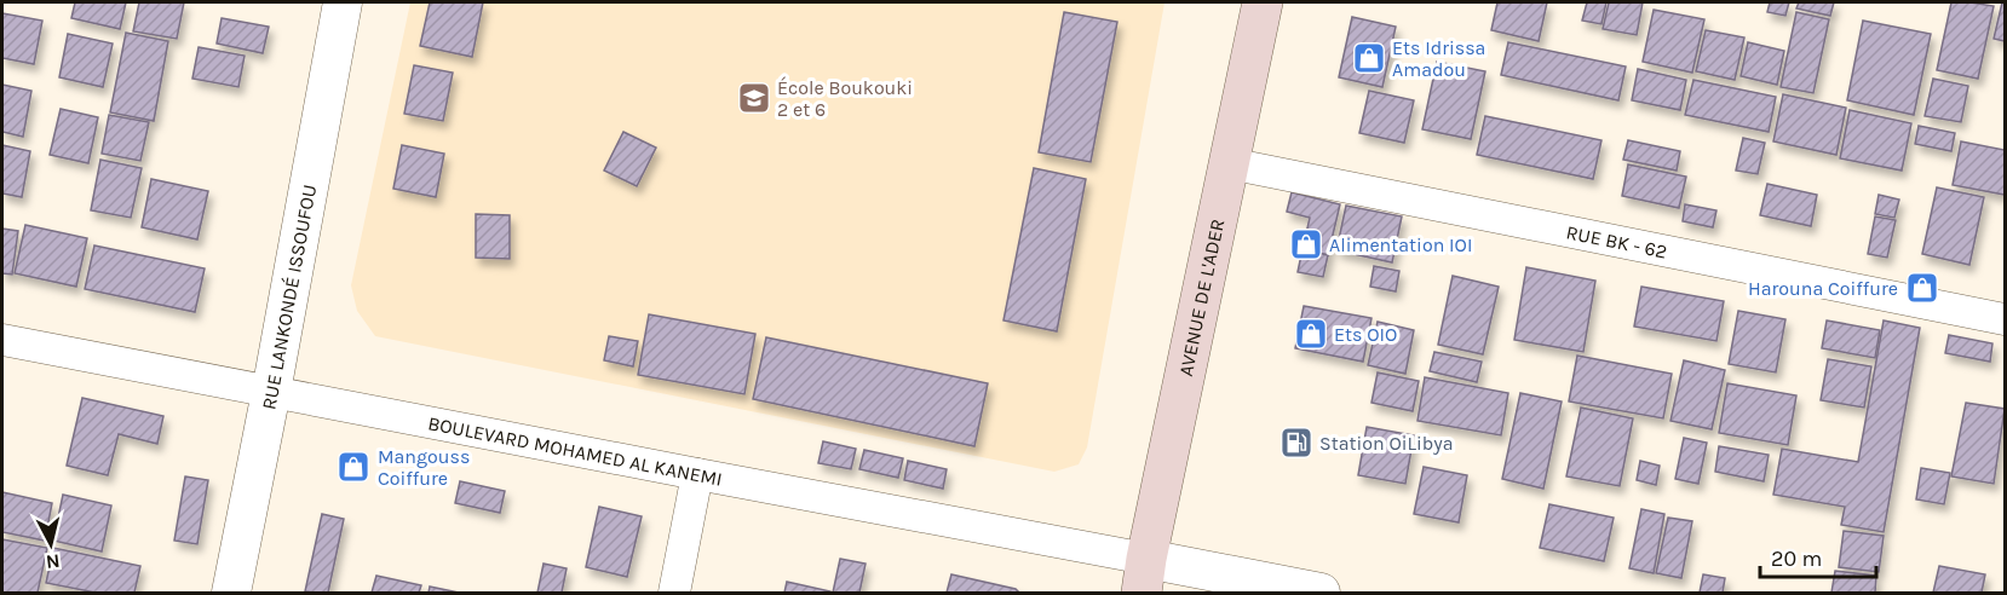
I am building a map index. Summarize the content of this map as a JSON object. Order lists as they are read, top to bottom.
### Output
{
  "streets": {
    "main road": ["AVENUE DE L'ADER"],
    "street": ["RUE BK - 62", "RUE LANKONDÉ ISSOUFOU", "BOULEVARD MOHAMED AL KANEMI"]
  },
  "crossings": [
    ["RUE BK - 62", "AVENUE DE L'ADER"],
    ["RUE LANKONDÉ ISSOUFOU", "BOULEVARD MOHAMED AL KANEMI"],
    ["AVENUE DE L'ADER", "BOULEVARD MOHAMED AL KANEMI"]
  ],
  "places": {
    "shop": [
      "Ets Idrissa Amadou",
      "Alimentation IOI",
      "Harouna Coiffure",
      "Ets OIO",
      "Mangouss Coiffure"
    ],
    "school or university": ["École Boukouki 2 et 6"],
    "fuel station": ["Station OiLibya"]
  },
  "scale_bar": "20 m",
  "north": "bottom"
}
